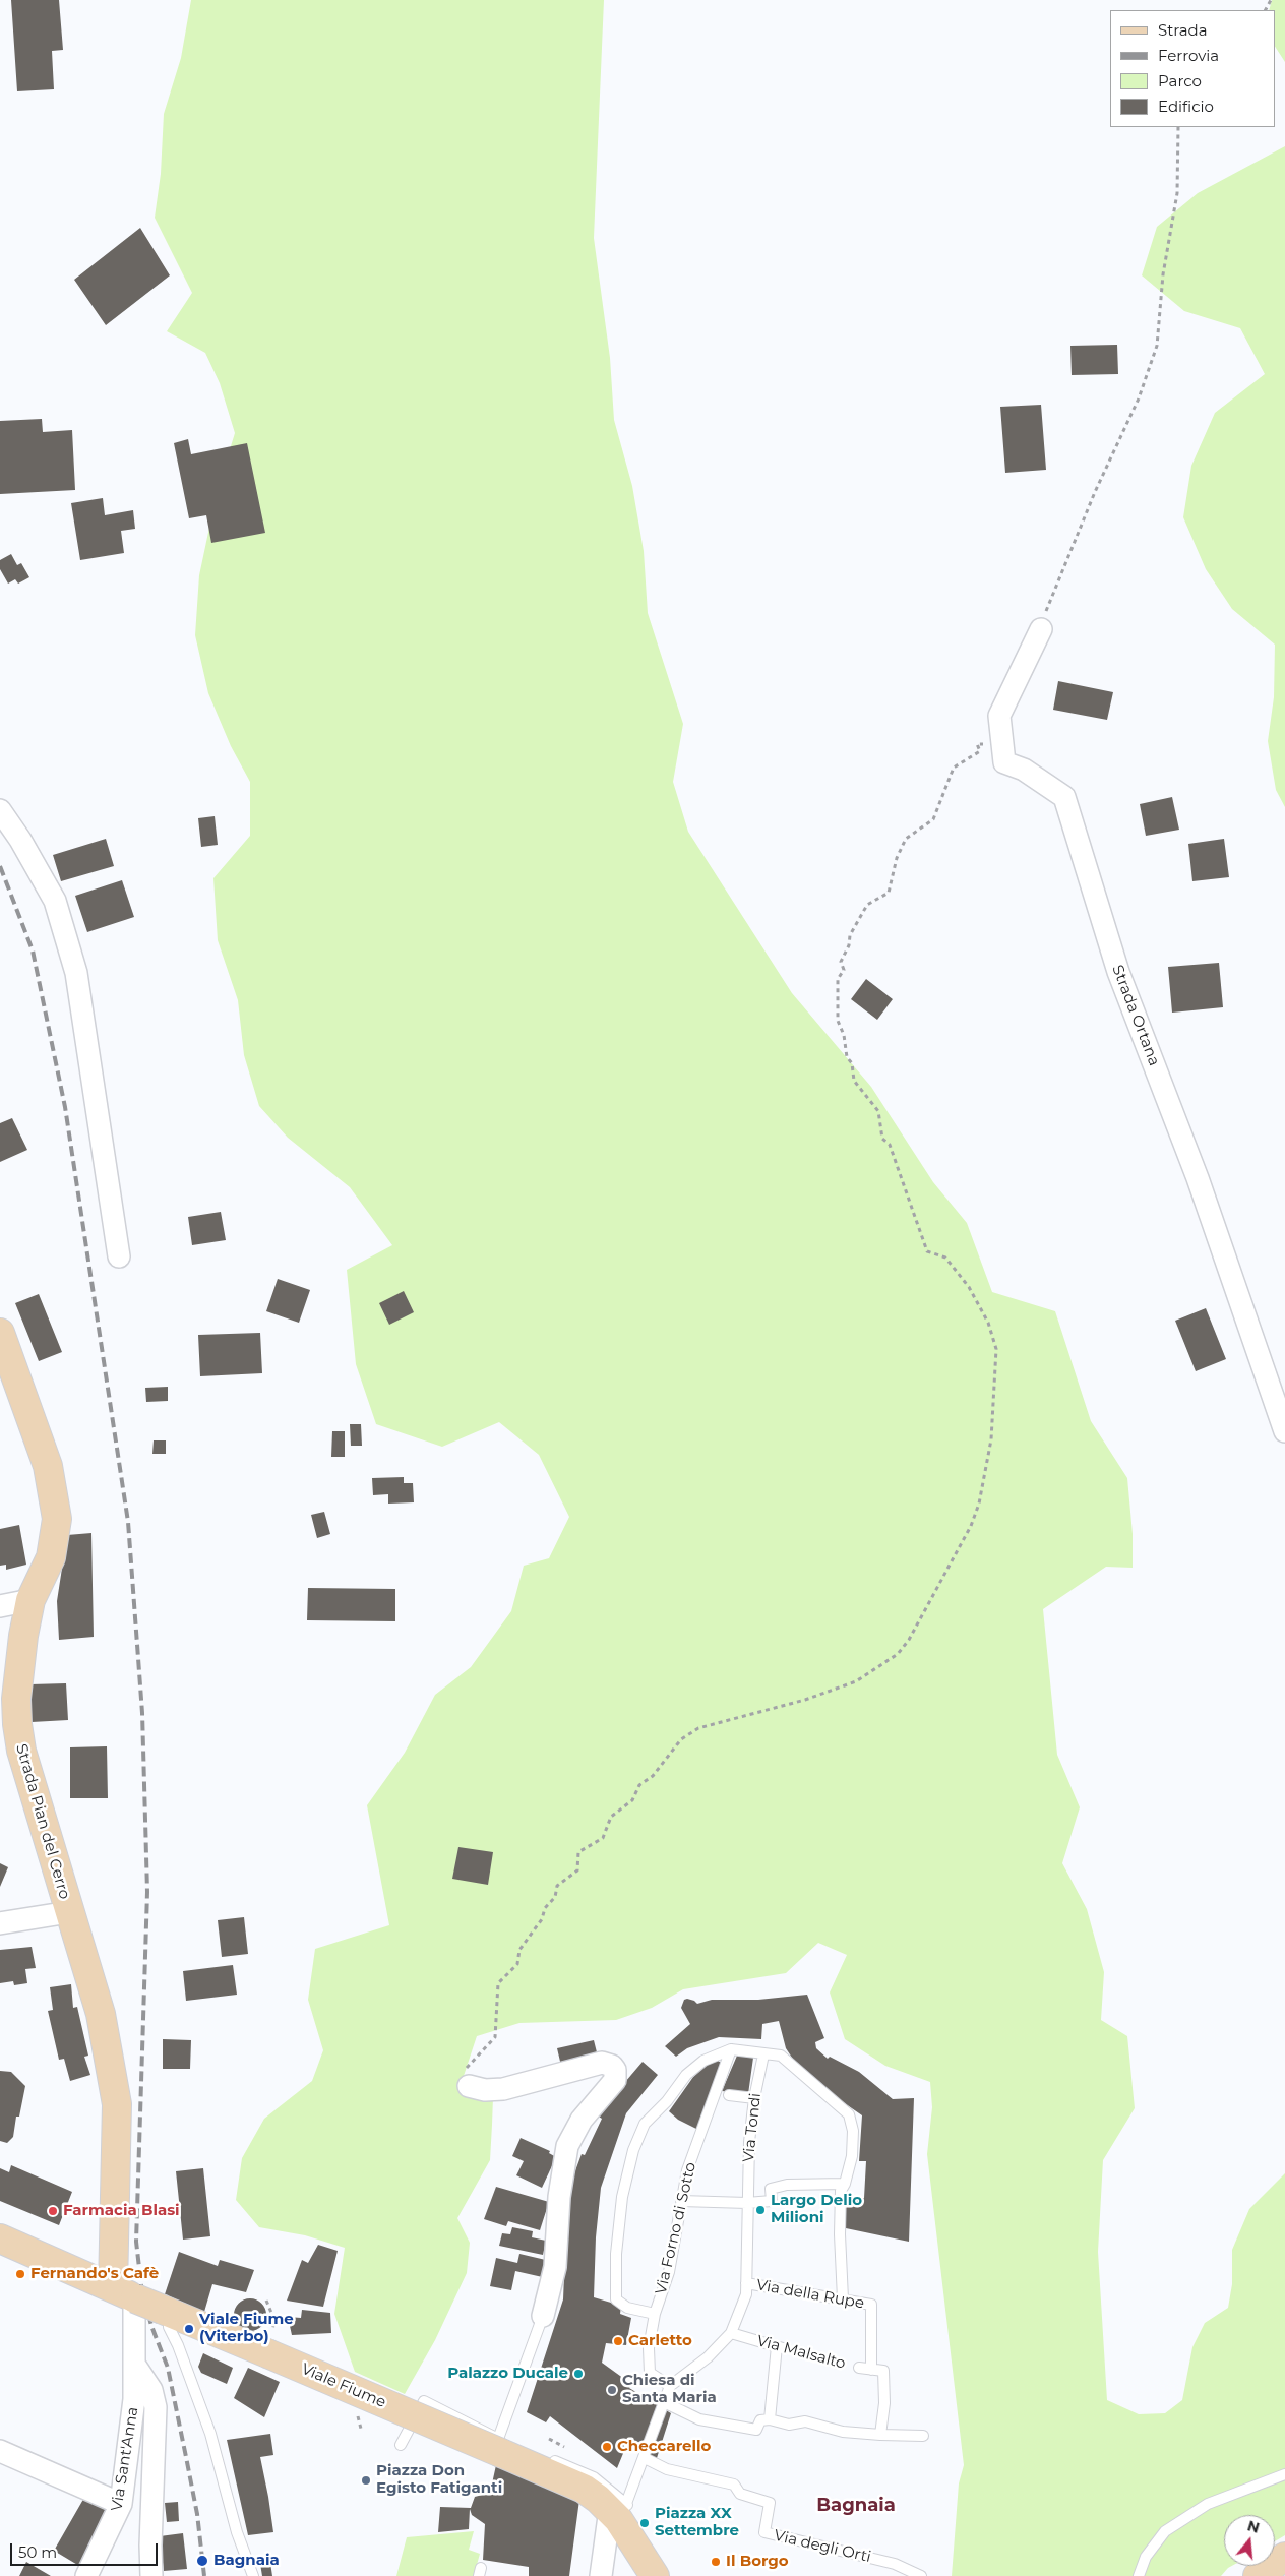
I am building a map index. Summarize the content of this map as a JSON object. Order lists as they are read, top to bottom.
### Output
{
  "streets": {
    "street": [
      "Strada Ortana",
      "Strada Pian del Cerro",
      "Viale Fiume",
      "Via Sant'Anna"
    ],
    "lane": [
      "Via Tondi",
      "Via Forno di Sotto",
      "Via della Rupe",
      "Via Malsalto",
      "Via degli Orti"
    ]
  },
  "crossings": [
    ["Strada Pian del Cerro", "Viale Fiume"],
    ["Strada Pian del Cerro", "Via Sant'Anna"],
    ["Via Tondi", "Via della Rupe"],
    ["Via Tondi", "Via Malsalto"],
    ["Via della Rupe", "Via Malsalto"],
    ["Viale Fiume", "Via Sant'Anna"]
  ],
  "districts": ["Bagnaia"],
  "places": [
    "Largo Delio Milioni",
    "Farmacia Blasi",
    "Fernando's Cafè",
    "Viale Fiume (Viterbo)",
    "Carletto",
    "Palazzo Ducale",
    "Chiesa di Santa Maria",
    "Checcarello",
    "Piazza Don Egisto Fatiganti",
    "Piazza XX Settembre",
    "Bagnaia",
    "Il Borgo"
  ],
  "legend": [
    "Strada",
    "Ferrovia",
    "Parco",
    "Edificio"
  ],
  "scale_bar": "50 m",
  "north": "top"
}
